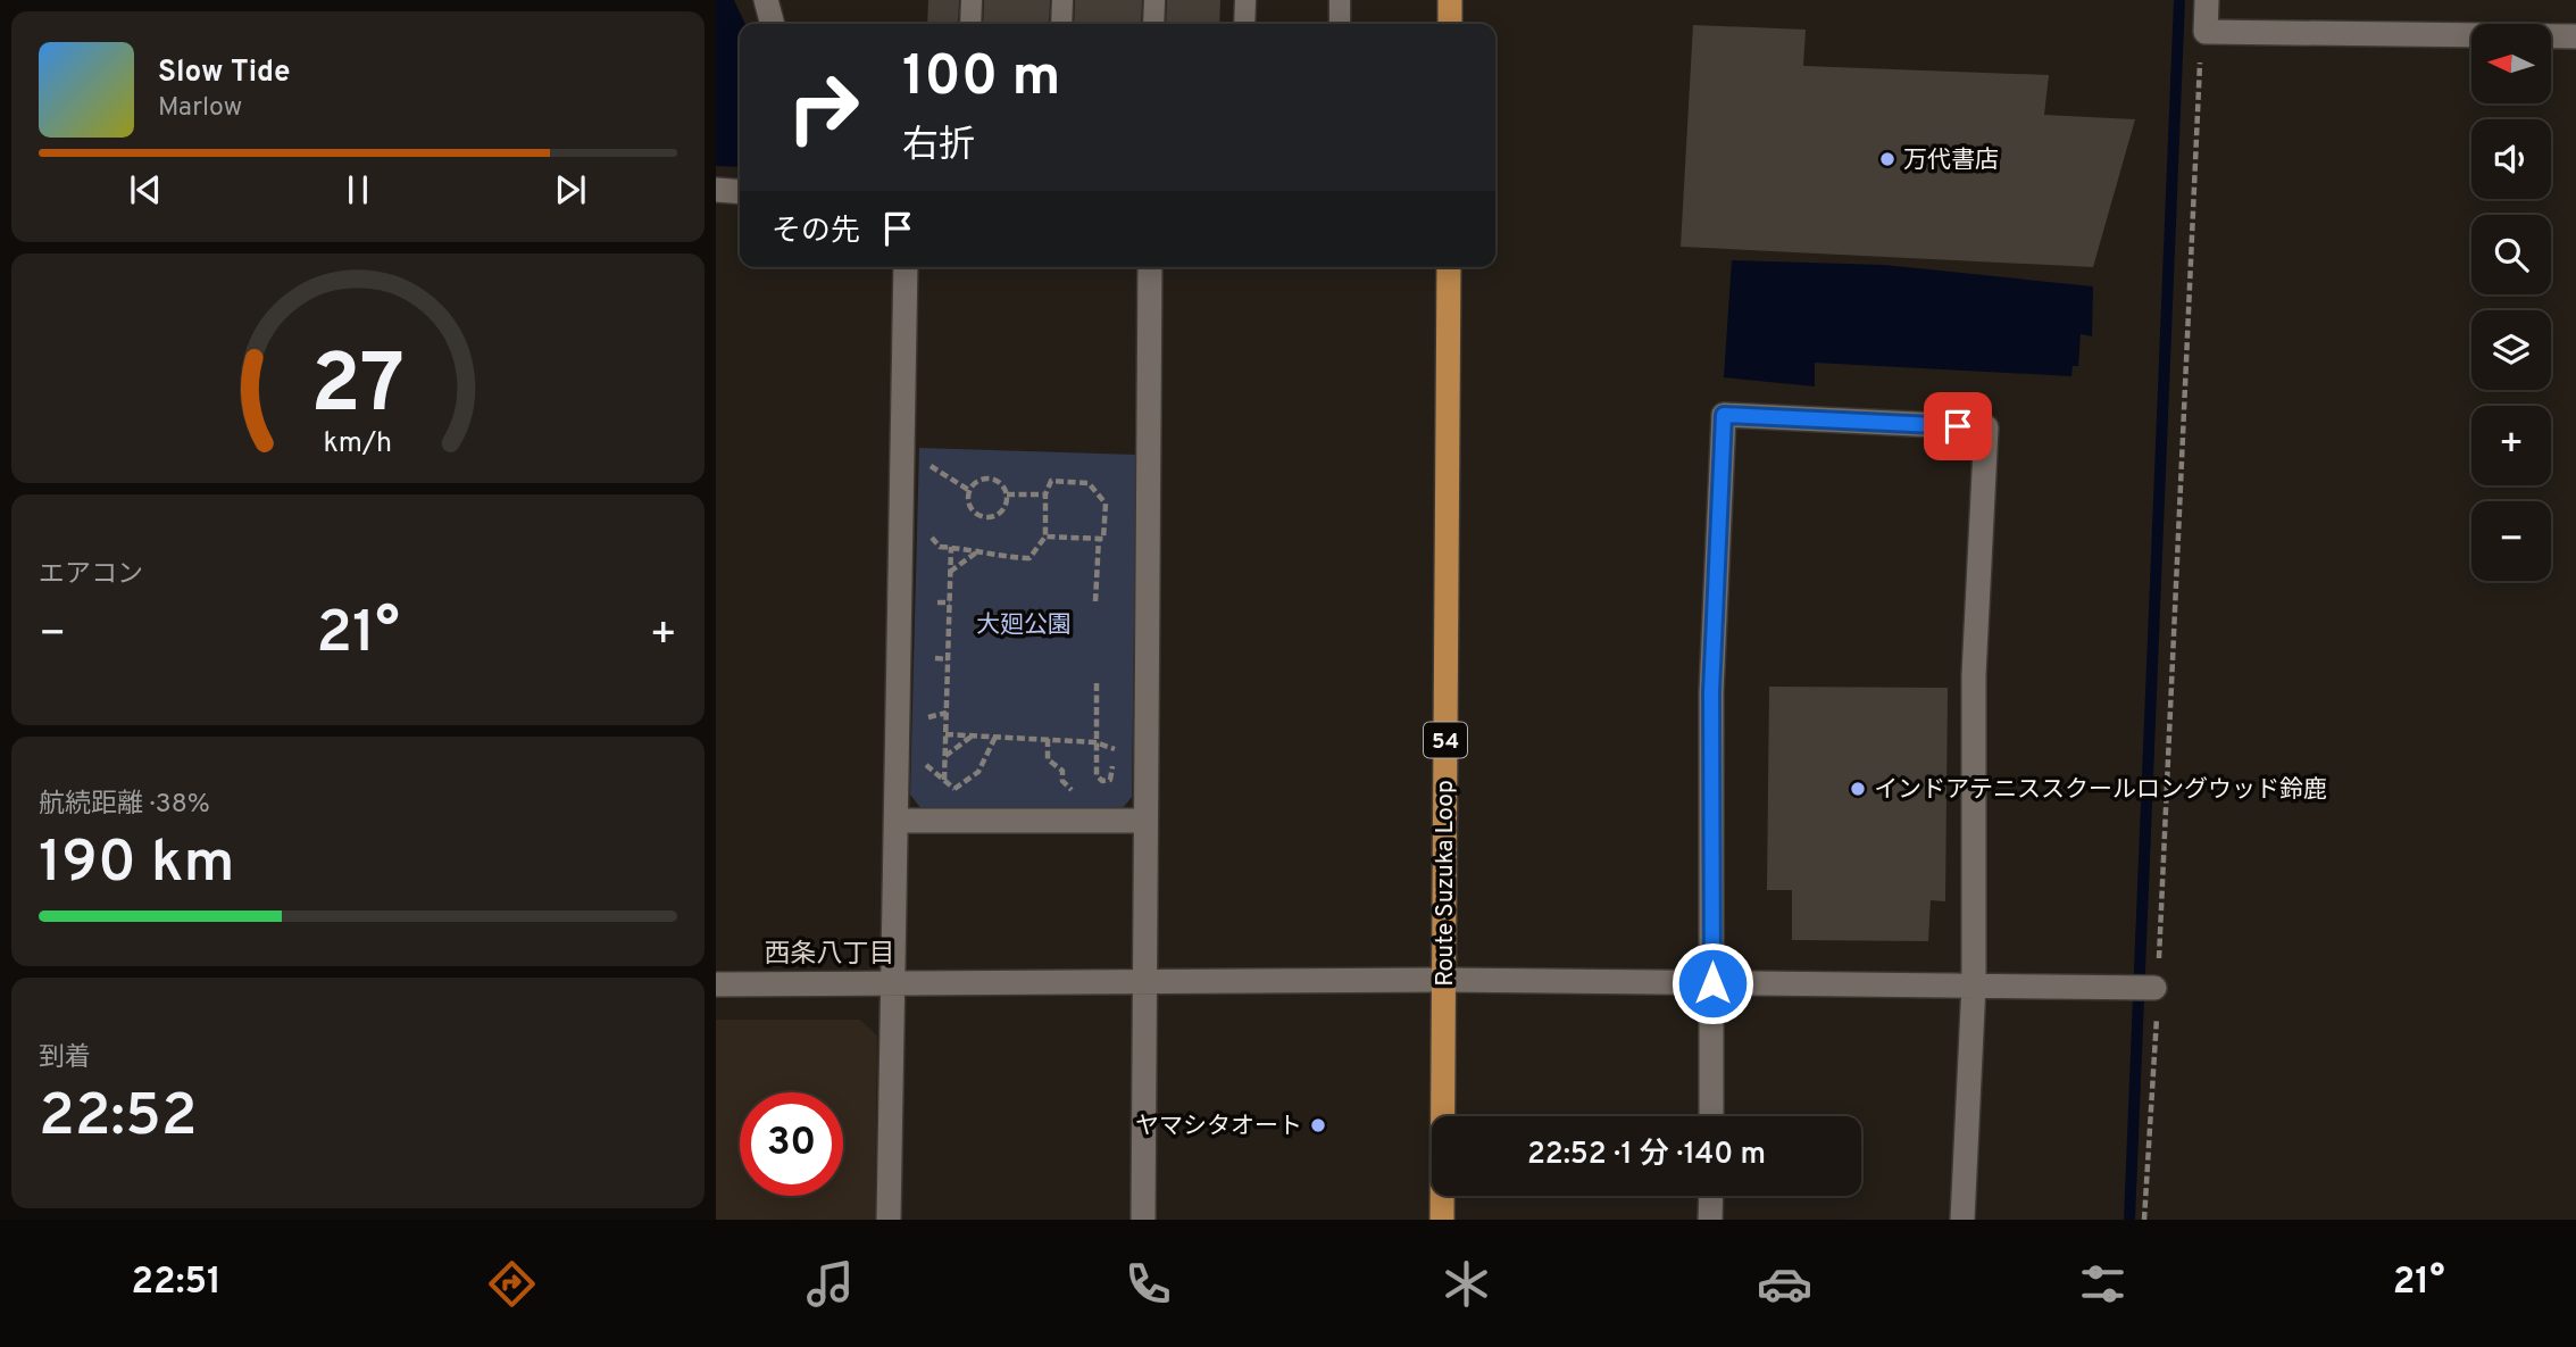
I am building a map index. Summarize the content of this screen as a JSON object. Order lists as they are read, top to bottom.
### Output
{
  "streets": {
    "main road": ["54", "Route Suzuka Loop"]
  },
  "districts": ["西条八丁目"],
  "parks": ["大廻公園"],
  "places": ["万代書店", "インドアテニススクールロングウッド鈴鹿", "ヤマシタオート"],
  "north": "left",
  "page": {
    "map_buttons": ["+", "−"],
    "turn": ["100 m", "右折"],
    "song": ["Slow Tide", "Marlow"],
    "then": "その先",
    "tile": [
      "エアコン",
      ["航続距離 · 38%", "190 km"],
      ["到着", "22:52"]
    ],
    "heat": ["−", "21°", "+"],
    "limit": "30",
    "trip": "22:52 · 1 分 · 140 m",
    "tabs": ["22:51", "21°"],
    "gauge": ["27", "km/h"]
  }
}
